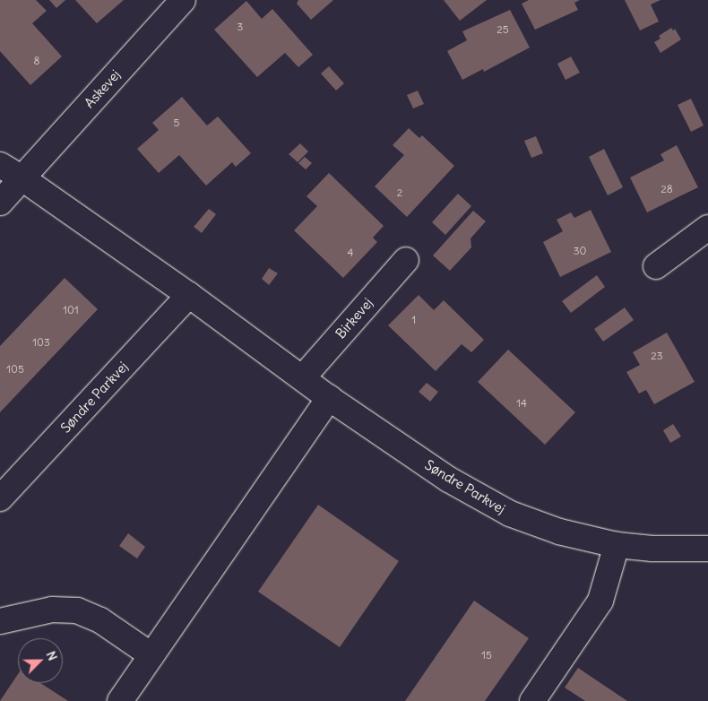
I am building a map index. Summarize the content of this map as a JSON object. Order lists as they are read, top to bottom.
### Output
{
  "streets": {
    "street": ["Askevej", "Birkevej", "Søndre Parkvej"]
  },
  "crossings": [
    ["Askevej", "Søndre Parkvej"],
    ["Birkevej", "Søndre Parkvej"]
  ],
  "house_numbers": [
    "3",
    "25",
    "8",
    "5",
    "28",
    "2",
    "30",
    "4",
    "101",
    "1",
    "103",
    "23",
    "105",
    "14",
    "15"
  ],
  "north": "top right"
}
